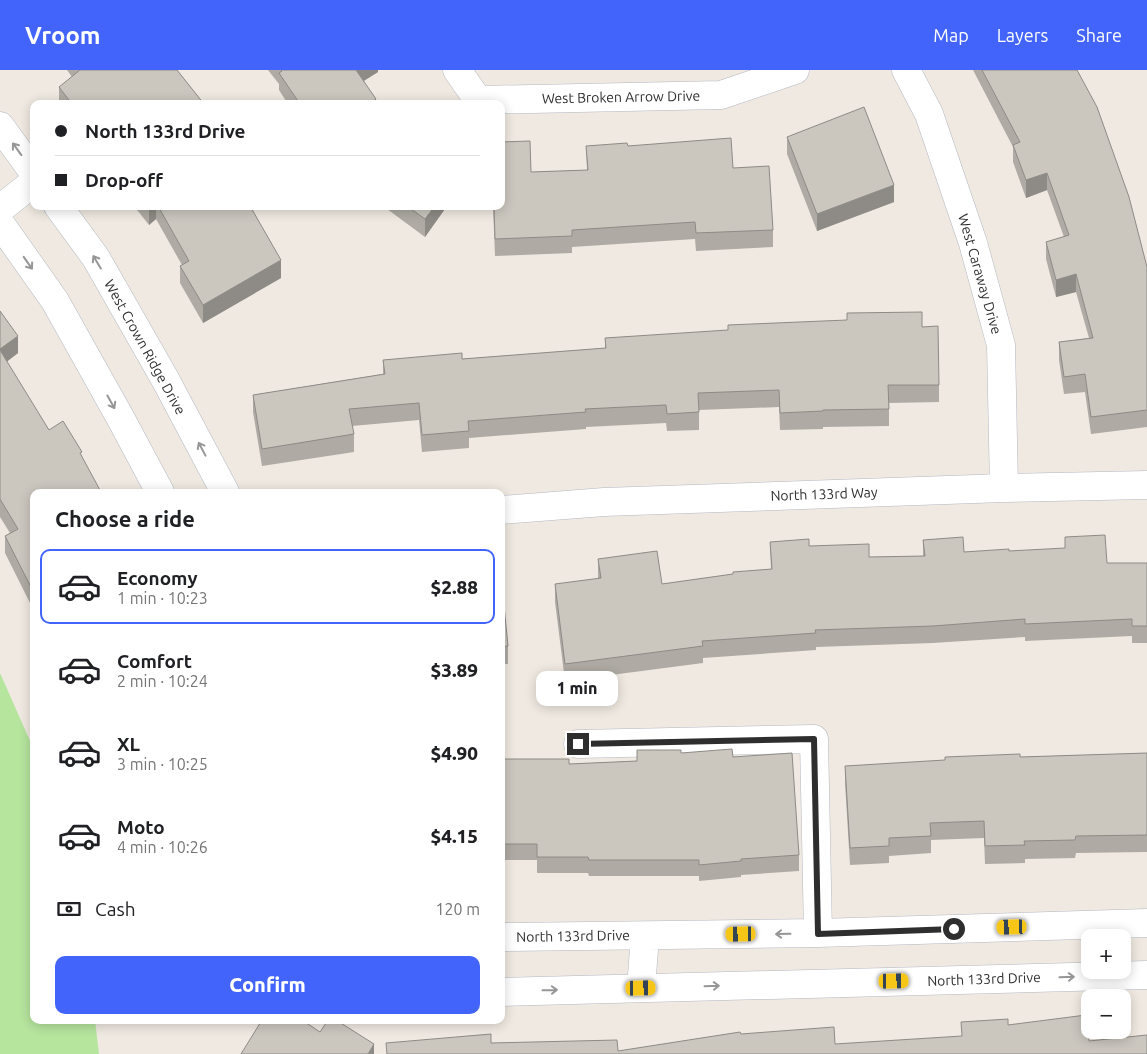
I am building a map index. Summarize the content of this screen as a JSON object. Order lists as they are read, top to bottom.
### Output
{
  "streets": {
    "street": [
      "West Broken Arrow Drive",
      "West Caraway Drive",
      "West Crown Ridge Drive",
      "North 133rd Way",
      "North 133rd Drive"
    ]
  },
  "crossings": [
    ["West Caraway Drive", "North 133rd Way"]
  ],
  "page": {
    "header": "Vroom",
    "nav": ["Map", "Layers", "Share"],
    "banner": ["North 133rd Drive", "Drop-off"],
    "heading": "Choose a ride",
    "list": [
      {
        "name": "Economy",
        "note": "1 min · 10:23",
        "value": "$2.88"
      },
      {
        "name": "Comfort",
        "note": "2 min · 10:24",
        "value": "$3.89"
      },
      {
        "name": "XL",
        "note": "3 min · 10:25",
        "value": "$4.90"
      },
      {
        "name": "Moto",
        "note": "4 min · 10:26",
        "value": "$4.15"
      }
    ],
    "bubble": "1 min",
    "pay": ["Cash", "120 m"],
    "map_buttons": ["+", "−"],
    "buttons": "Confirm"
  }
}
